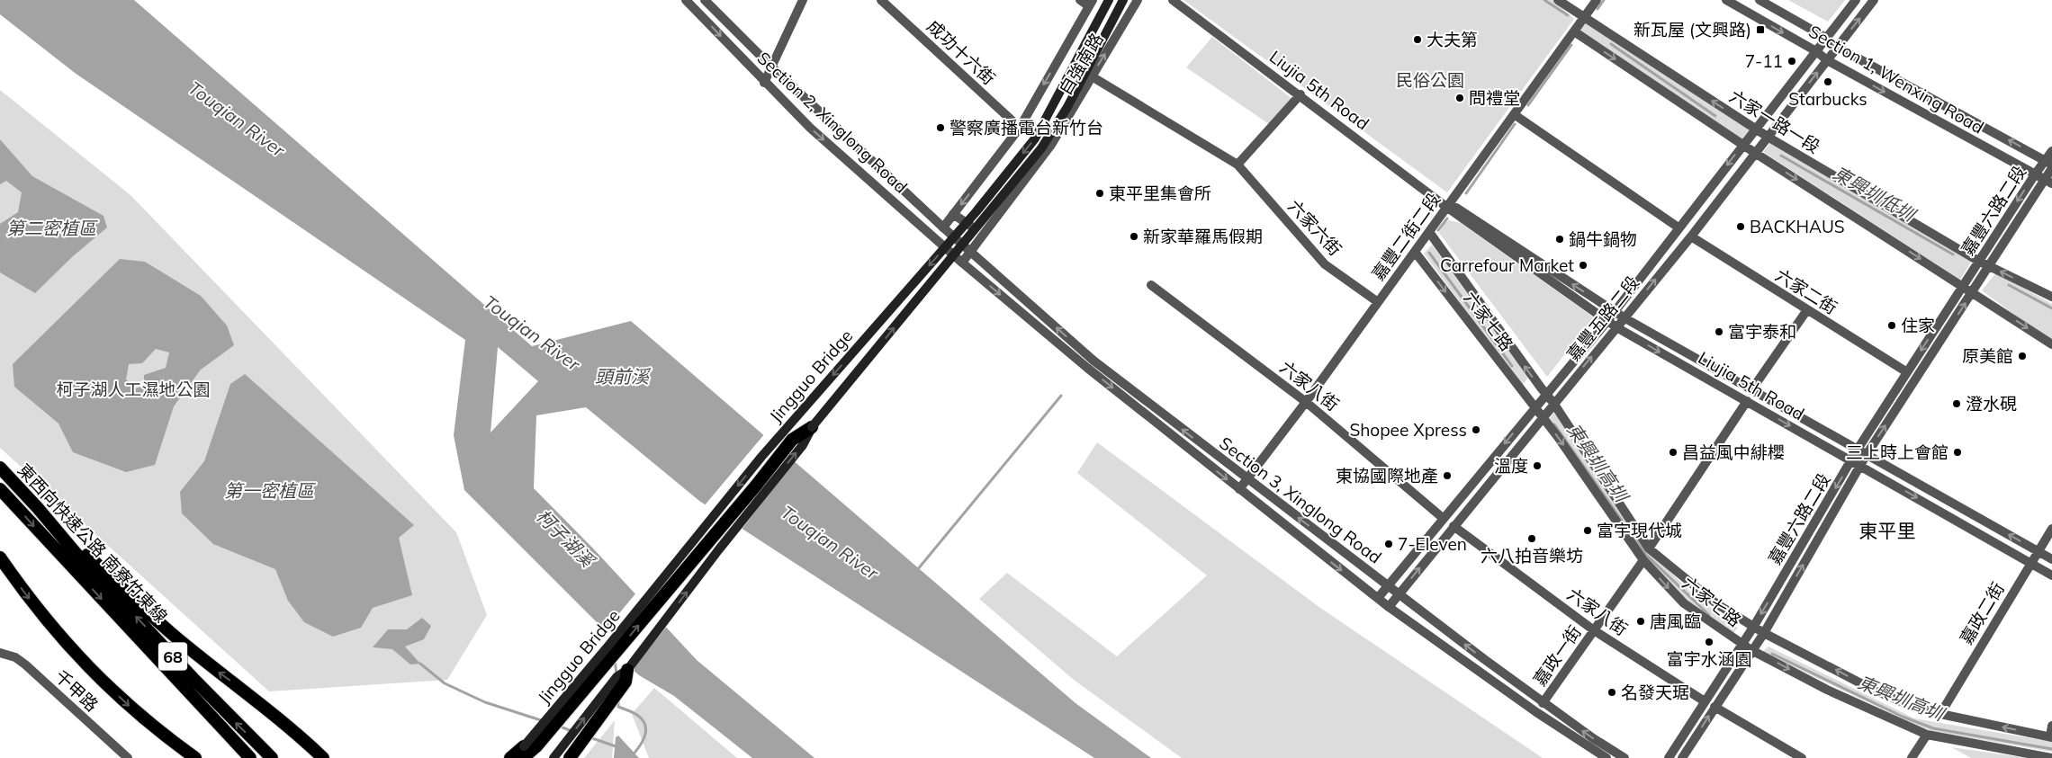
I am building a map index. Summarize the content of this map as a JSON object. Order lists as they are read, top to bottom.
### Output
{
  "streets": {
    "highway": ["東西向快速公路 南寮竹東線", "68"],
    "main road": ["Jingguo Bridge"],
    "street": [
      "成功十六街",
      "自強南路",
      "Section 1, Wenxing Road",
      "Liujia 5th Road",
      "六家一路一段",
      "Section 2, Xinglong Road",
      "嘉豐六路二段",
      "六家六街",
      "嘉豐二街二段",
      "六家二街",
      "嘉豐五路二段",
      "六家七路",
      "六家八街",
      "Section 3, Xinglong Road",
      "嘉政二街",
      "嘉政一街",
      "千甲路"
    ]
  },
  "crossings": [
    ["成功十六街", "自強南路"],
    ["自強南路", "Section 2, Xinglong Road"],
    ["自強南路", "六家六街"],
    ["自強南路", "Section 3, Xinglong Road"],
    ["Section 1, Wenxing Road", "嘉豐六路二段"],
    ["Section 1, Wenxing Road", "嘉豐五路二段"],
    ["Liujia 5th Road", "嘉豐六路二段"],
    ["Liujia 5th Road", "嘉豐二街二段"],
    ["Liujia 5th Road", "嘉豐五路二段"],
    ["Liujia 5th Road", "嘉政二街"],
    ["六家一路一段", "嘉豐六路二段"],
    ["六家一路一段", "嘉豐二街二段"],
    ["六家一路一段", "嘉豐五路二段"],
    ["Section 2, Xinglong Road", "Section 3, Xinglong Road"],
    ["嘉豐六路二段", "六家二街"],
    ["嘉豐六路二段", "六家七路"],
    ["嘉豐六路二段", "六家八街"],
    ["六家六街", "嘉豐二街二段"],
    ["嘉豐二街二段", "六家七路"],
    ["嘉豐二街二段", "六家八街"],
    ["嘉豐二街二段", "Section 3, Xinglong Road"],
    ["六家二街", "嘉豐五路二段"],
    ["嘉豐五路二段", "六家七路"],
    ["嘉豐五路二段", "六家八街"],
    ["嘉豐五路二段", "Section 3, Xinglong Road"],
    ["六家七路", "嘉政二街"],
    ["六家七路", "嘉政一街"],
    ["六家八街", "嘉政一街"],
    ["Section 3, Xinglong Road", "嘉政一街"]
  ],
  "districts": ["東平里"],
  "water": [
    "Touqian River",
    "東興圳低圳",
    "第二密植區",
    "頭前溪",
    "東興圳高圳",
    "第一密植區",
    "柯子湖溪"
  ],
  "parks": ["民俗公園", "柯子湖人工濕地公園"],
  "places": {
    "transit": ["新瓦屋 (文興路)"],
    "other": [
      "大夫第",
      "7-11",
      "Starbucks",
      "問禮堂",
      "警察廣播電台新竹台",
      "東平里集會所",
      "BACKHAUS",
      "新家華羅馬假期",
      "鍋牛鍋物",
      "Carrefour Market",
      "住家",
      "富宇泰和",
      "原美館",
      "澄水硯",
      "Shopee Xpress",
      "昌益風中緋櫻",
      "三上時上會館",
      "溫度",
      "東協國際地產",
      "富宇現代城",
      "六八拍音樂坊",
      "7-Eleven",
      "唐風臨",
      "富宇水涵園",
      "名發天琚"
    ]
  }
}
